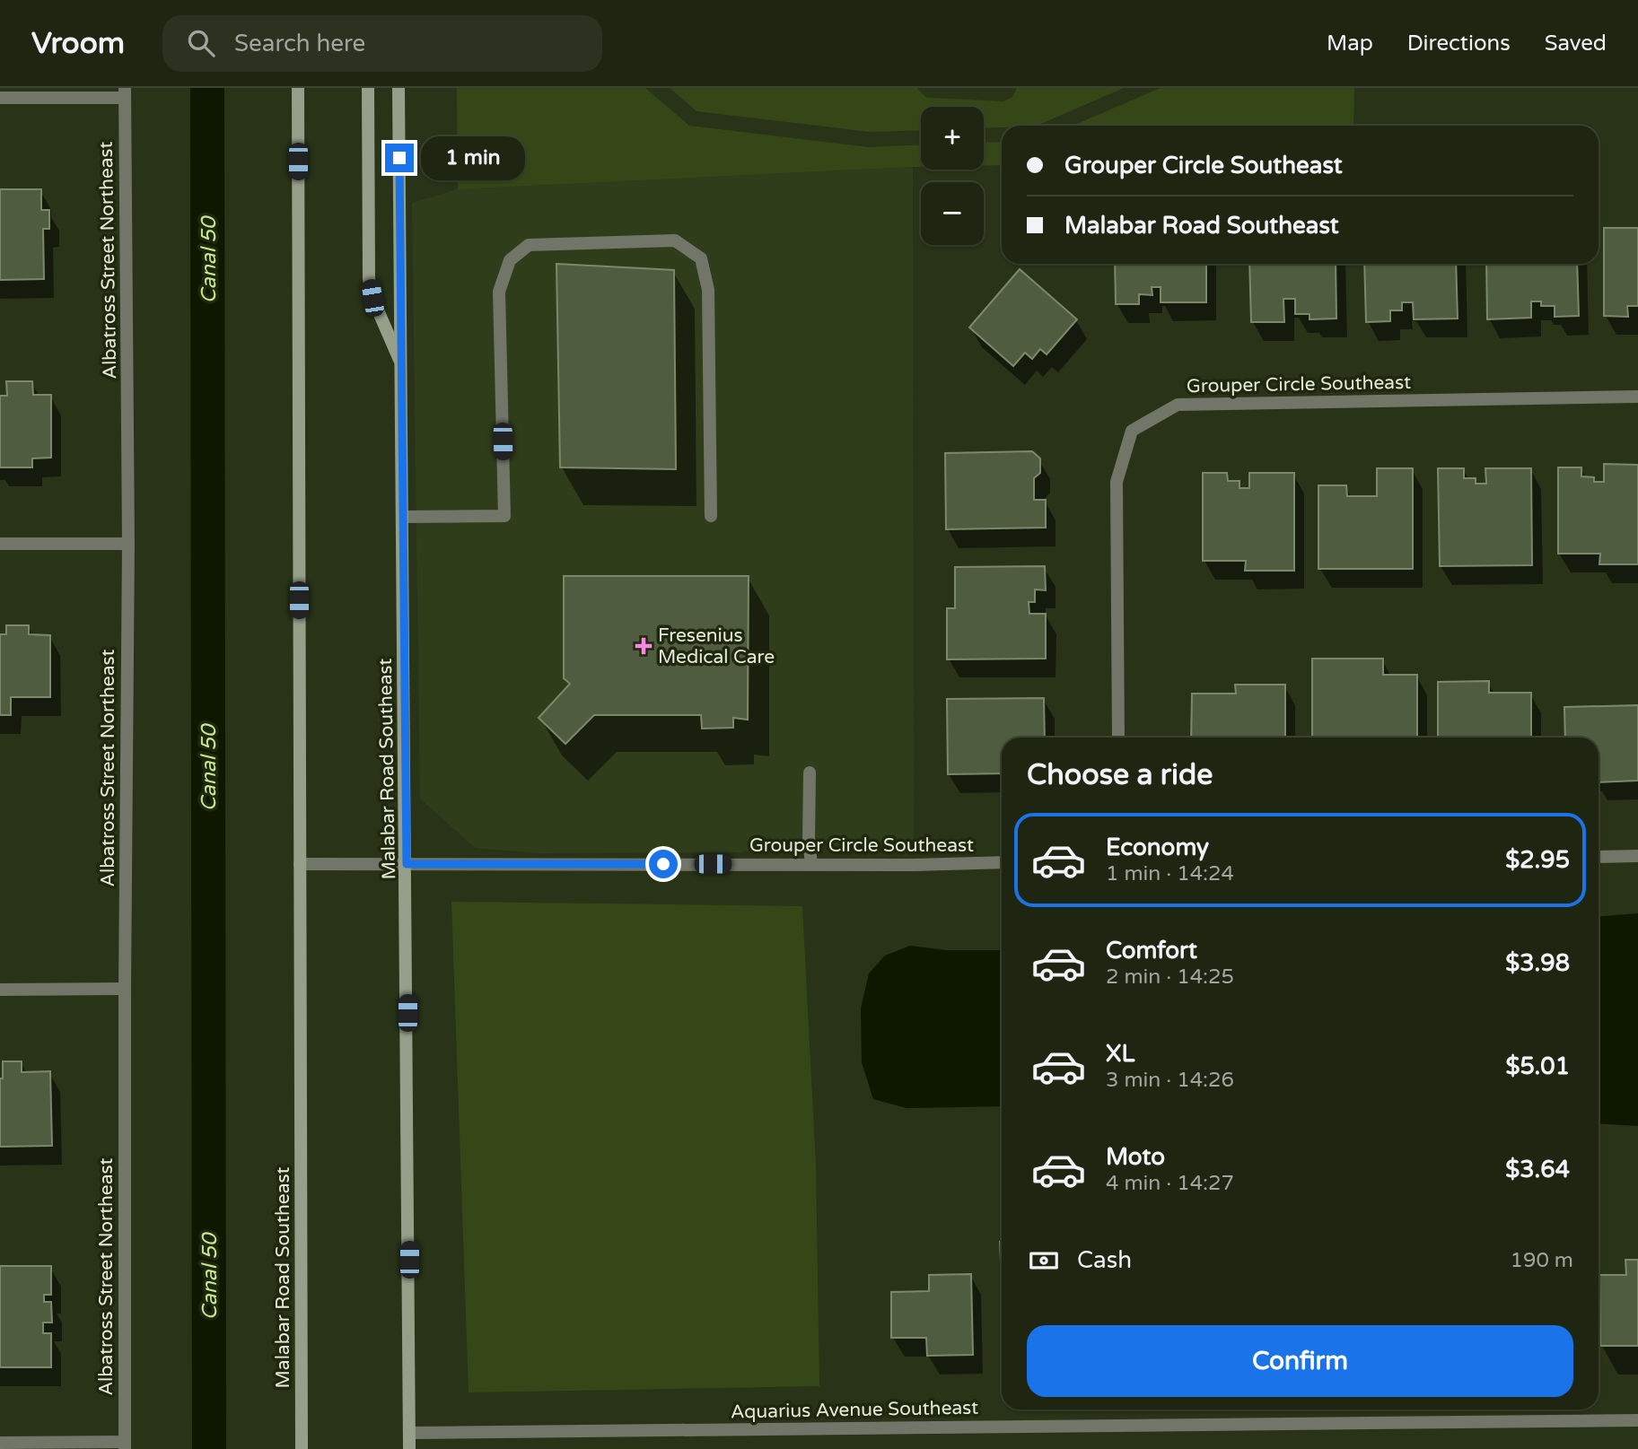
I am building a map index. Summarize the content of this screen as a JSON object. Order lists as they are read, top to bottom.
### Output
{
  "streets": {
    "main road": ["Malabar Road Southeast"],
    "street": ["Albatross Street Northeast", "Grouper Circle Southeast", "Aquarius Avenue Southeast"]
  },
  "crossings": [
    ["Grouper Circle Southeast", "Malabar Road Southeast"],
    ["Malabar Road Southeast", "Aquarius Avenue Southeast"]
  ],
  "water": ["Canal 50"],
  "places": {
    "health": ["Fresenius Medical Care"]
  },
  "page": {
    "header": "Vroom",
    "search": "Search here",
    "nav": ["Map", "Directions", "Saved"],
    "map_buttons": ["+", "−"],
    "banner": ["Grouper Circle Southeast", "Malabar Road Southeast"],
    "bubble": "1 min",
    "heading": "Choose a ride",
    "list": [
      {
        "name": "Economy",
        "note": "1 min · 14:24",
        "value": "$2.95"
      },
      {
        "name": "Comfort",
        "note": "2 min · 14:25",
        "value": "$3.98"
      },
      {
        "name": "XL",
        "note": "3 min · 14:26",
        "value": "$5.01"
      },
      {
        "name": "Moto",
        "note": "4 min · 14:27",
        "value": "$3.64"
      }
    ],
    "pay": ["Cash", "190 m"],
    "buttons": "Confirm"
  }
}
